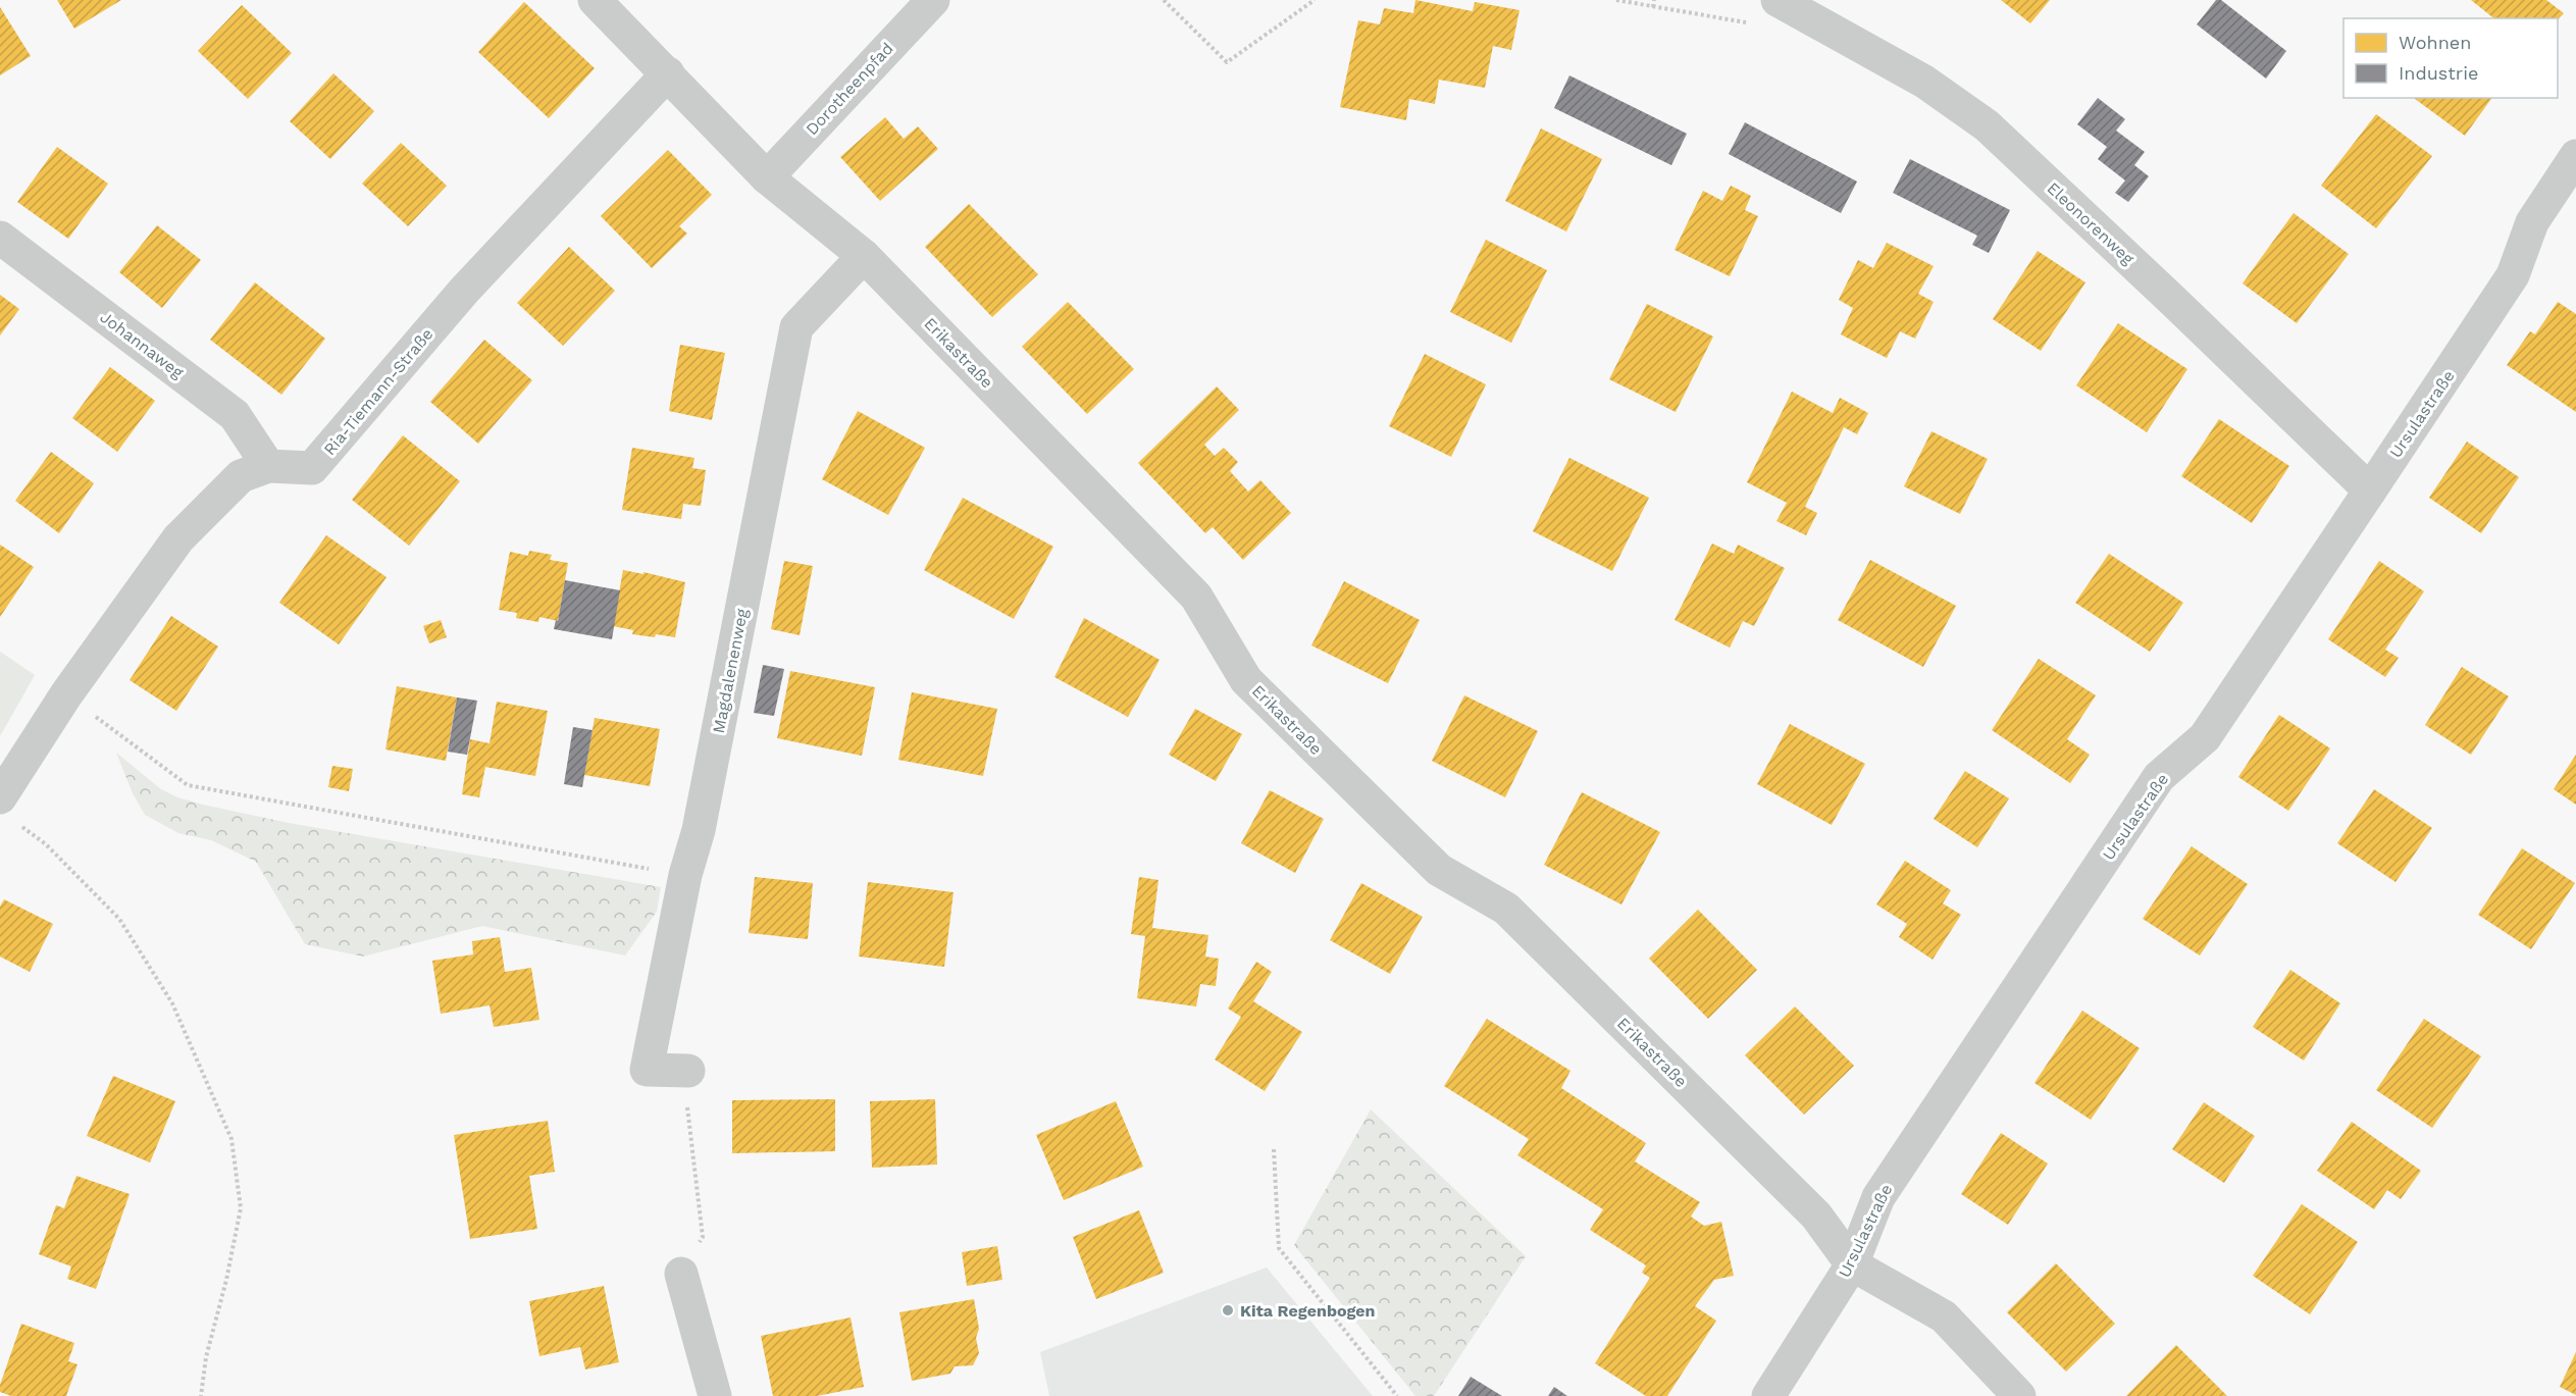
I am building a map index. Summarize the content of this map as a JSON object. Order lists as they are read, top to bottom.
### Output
{
  "streets": {
    "street": [
      "Dorotheenpfad",
      "Eleonorenweg",
      "Johannaweg",
      "Erikastraße",
      "Ria-Tiemann-Straße",
      "Ursulastraße",
      "Magdalenenweg"
    ]
  },
  "crossings": [
    ["Dorotheenpfad", "Erikastraße"],
    ["Eleonorenweg", "Ursulastraße"],
    ["Johannaweg", "Ria-Tiemann-Straße"],
    ["Erikastraße", "Ria-Tiemann-Straße"],
    ["Erikastraße", "Ursulastraße"],
    ["Erikastraße", "Magdalenenweg"]
  ],
  "places": ["Kita Regenbogen"],
  "legend": ["Wohnen", "Industrie"]
}
